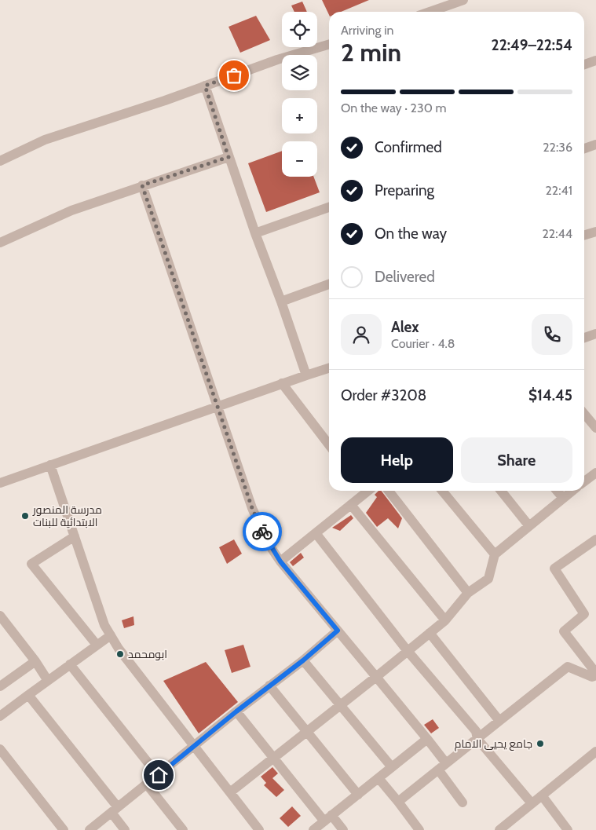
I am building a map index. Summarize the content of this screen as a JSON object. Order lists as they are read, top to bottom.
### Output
{
  "places": ["مدرسة المنصور الابتدائية للبنات", "ابومحمد", "جامع يحيى الامام"],
  "page": {
    "map_buttons": ["+", "−"],
    "heading": ["2 min", "Arriving in", "22:49–22:54"],
    "panel": [
      "Alex",
      "Courier · 4.8",
      "Order #3208",
      "$14.45"
    ],
    "bar": "On the way · 230 m",
    "list": [
      ["Confirmed", "22:36"],
      ["Preparing", "22:41"],
      ["On the way", "22:44"],
      "Delivered"
    ],
    "buttons": ["Help", "Share"]
  }
}
